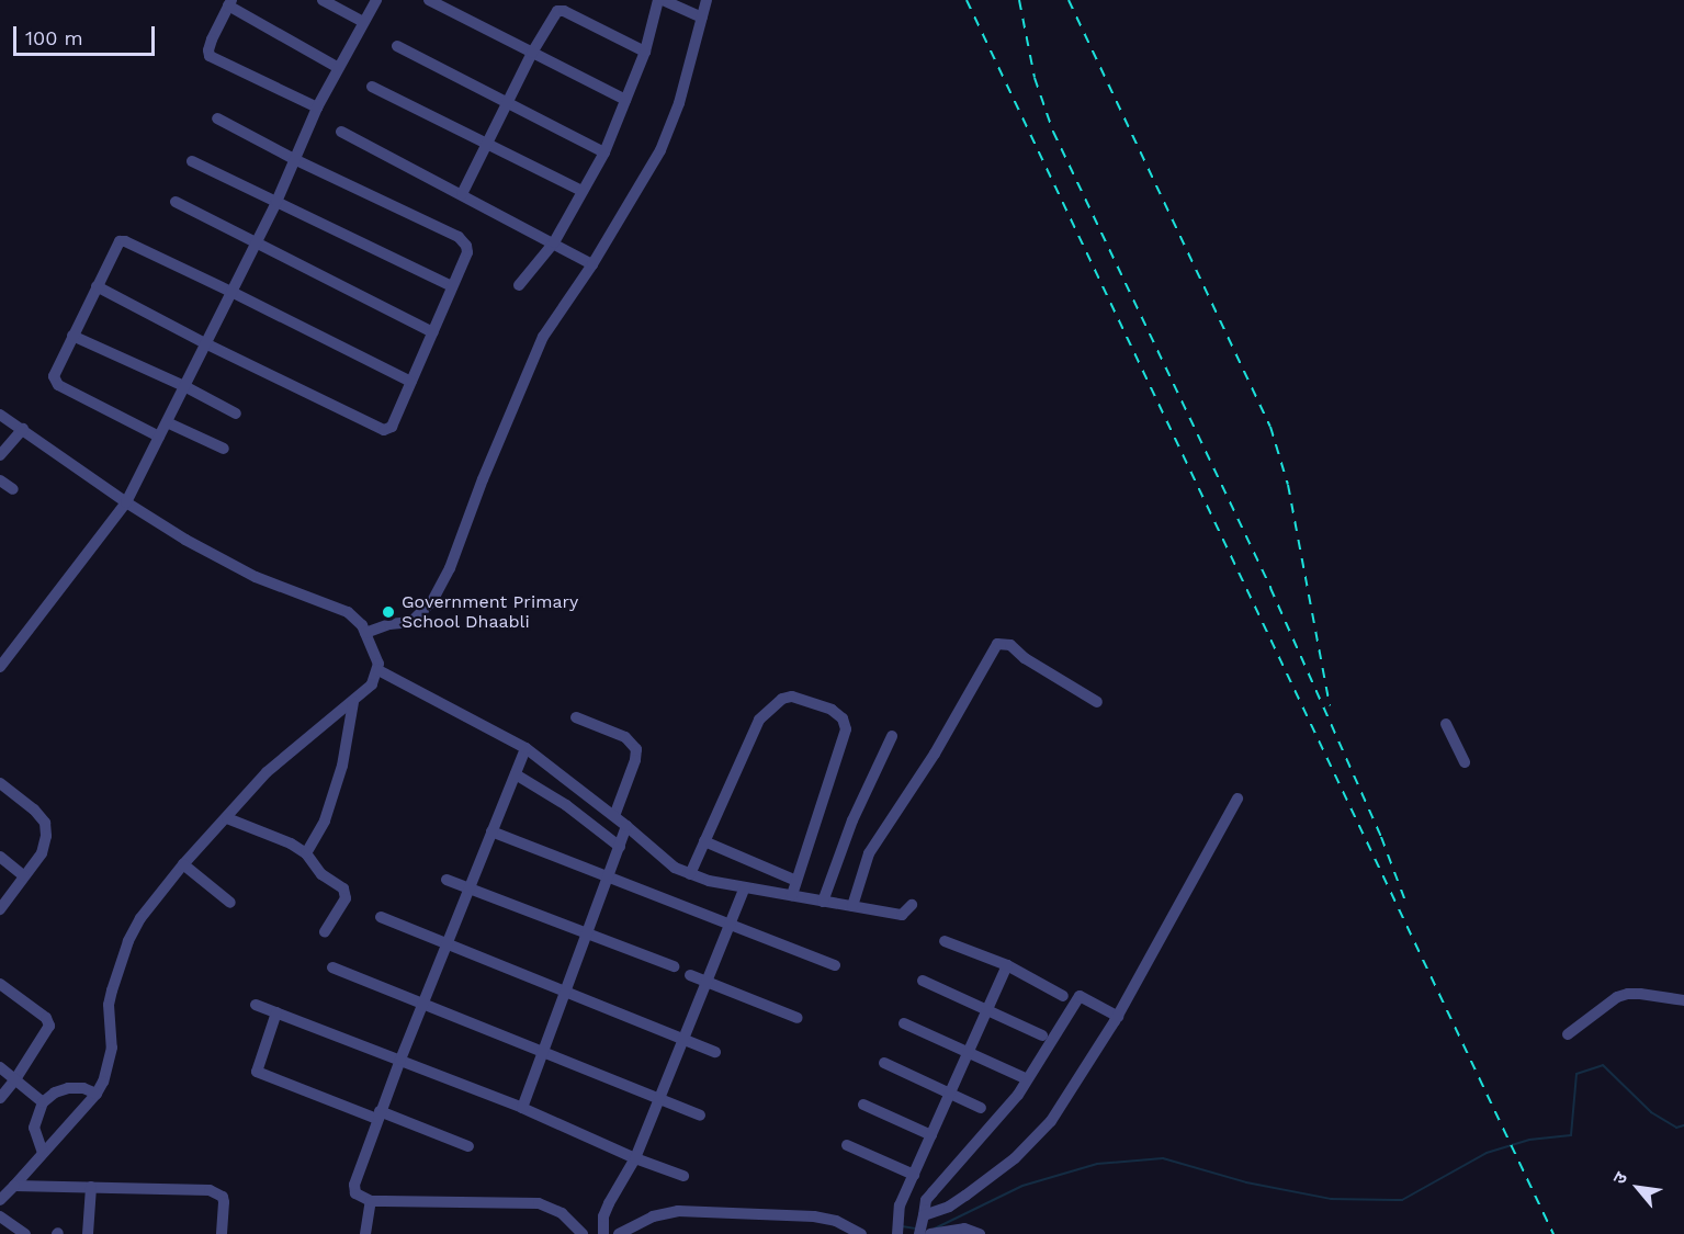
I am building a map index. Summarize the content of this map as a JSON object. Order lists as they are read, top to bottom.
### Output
{
  "places": ["Government Primary School Dhaabli"],
  "scale_bar": "100 m",
  "north": "top left"
}
